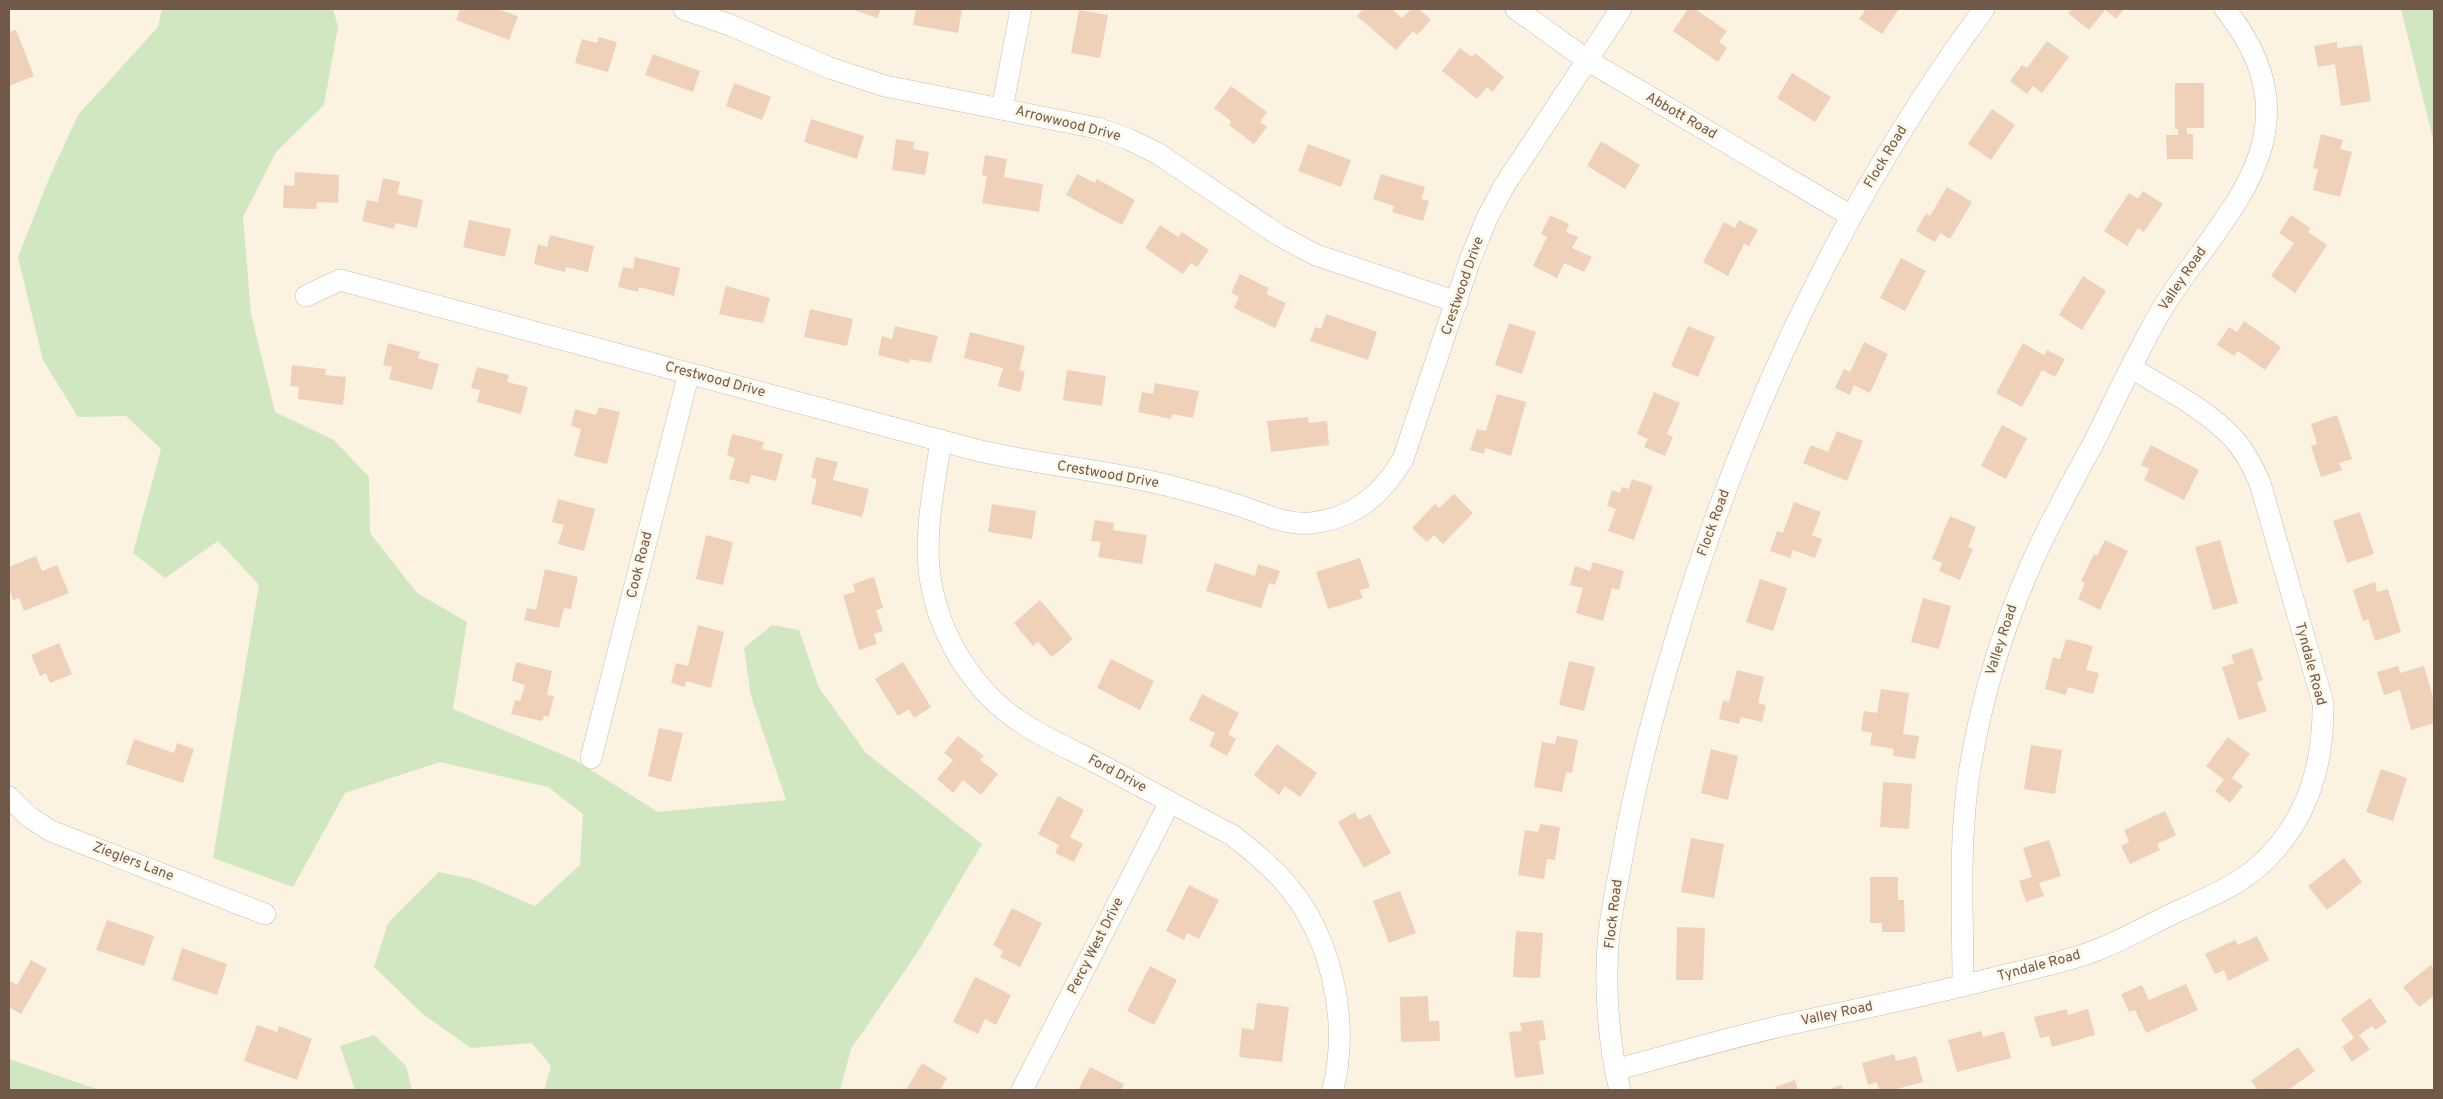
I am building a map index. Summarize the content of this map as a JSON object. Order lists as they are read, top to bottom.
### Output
{
  "streets": {
    "street": [
      "Abbott Road",
      "Arrowwood Drive",
      "Flock Road",
      "Valley Road",
      "Crestwood Drive",
      "Cook Road",
      "Tyndale Road",
      "Ford Drive",
      "Zieglers Lane",
      "Percy West Drive"
    ]
  },
  "crossings": [
    ["Abbott Road", "Flock Road"],
    ["Abbott Road", "Crestwood Drive"],
    ["Arrowwood Drive", "Crestwood Drive"],
    ["Flock Road", "Valley Road"],
    ["Valley Road", "Tyndale Road"],
    ["Crestwood Drive", "Cook Road"],
    ["Crestwood Drive", "Ford Drive"],
    ["Ford Drive", "Percy West Drive"]
  ]
}
